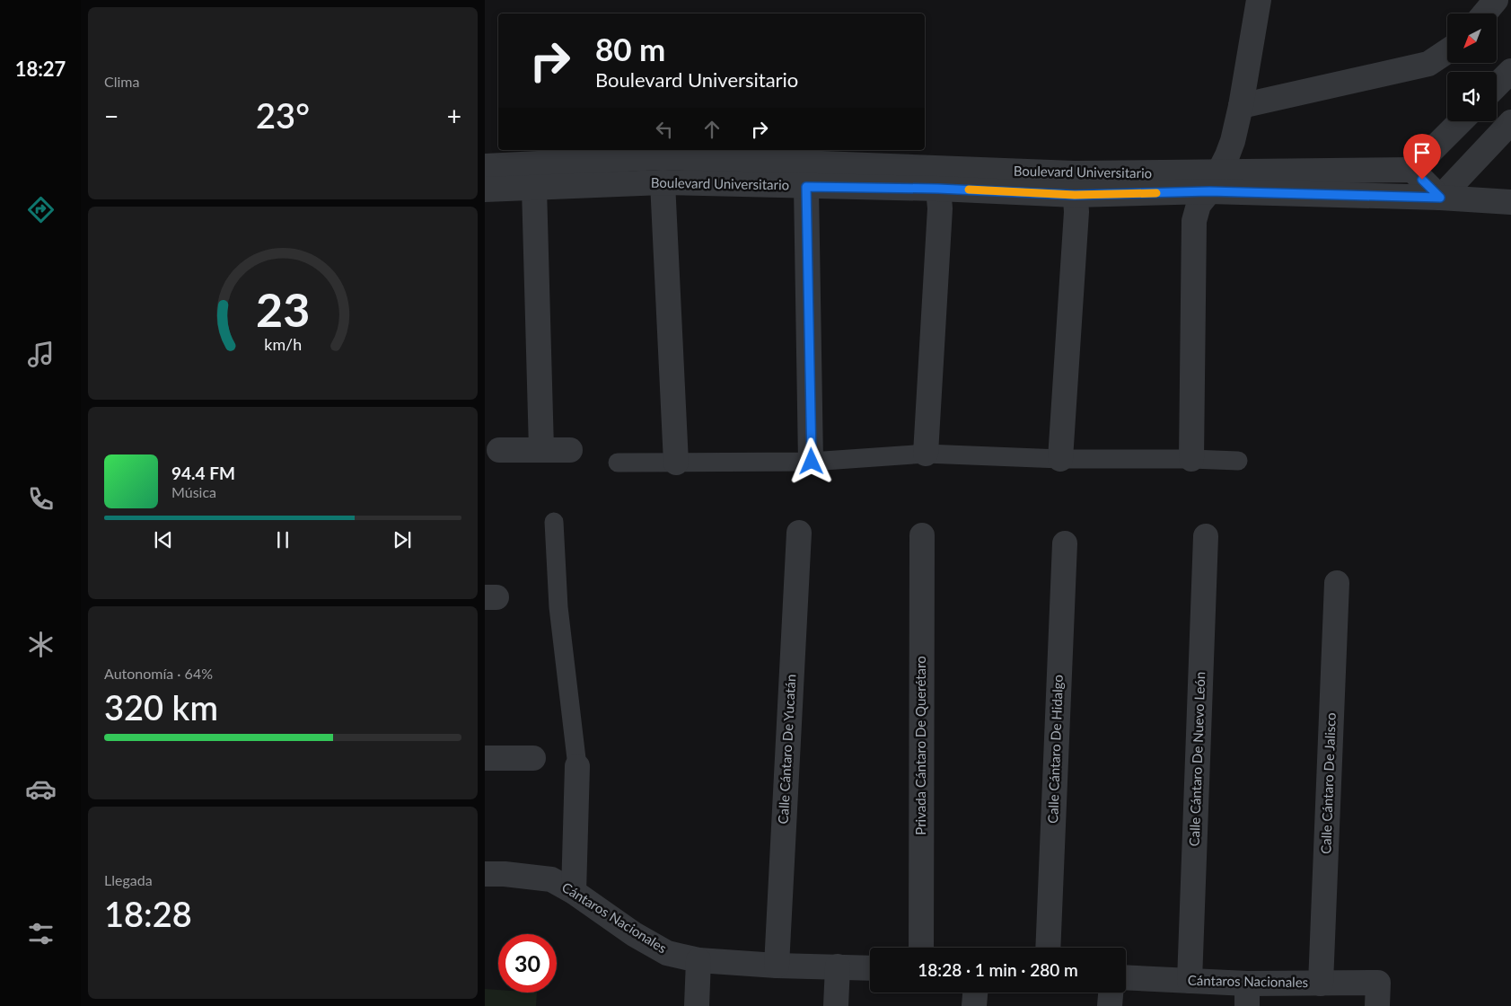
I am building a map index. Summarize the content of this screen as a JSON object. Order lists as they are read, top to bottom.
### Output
{
  "streets": {
    "street": [
      "Boulevard Universitario",
      "Privada Cántaro De Querétaro",
      "Calle Cántaro De Yucatán",
      "Calle Cántaro De Hidalgo",
      "Calle Cántaro De Nuevo León",
      "Calle Cántaro De Jalisco",
      "Cántaros Nacionales"
    ]
  },
  "crossings": [
    ["Calle Cántaro De Yucatán", "Cántaros Nacionales"],
    ["Calle Cántaro De Nuevo León", "Cántaros Nacionales"],
    ["Calle Cántaro De Jalisco", "Cántaros Nacionales"]
  ],
  "north": "bottom left",
  "page": {
    "tabs": "18:27",
    "tile": [
      "Clima",
      ["Autonomía · 64%", "320 km"],
      ["Llegada", "18:28"]
    ],
    "turn": ["80 m", "Boulevard Universitario"],
    "heat": ["−", "23°", "+"],
    "song": ["94.4 FM", "Música"],
    "limit": "30",
    "trip": "18:28 · 1 min · 280 m",
    "gauge": ["23", "km/h"]
  }
}
